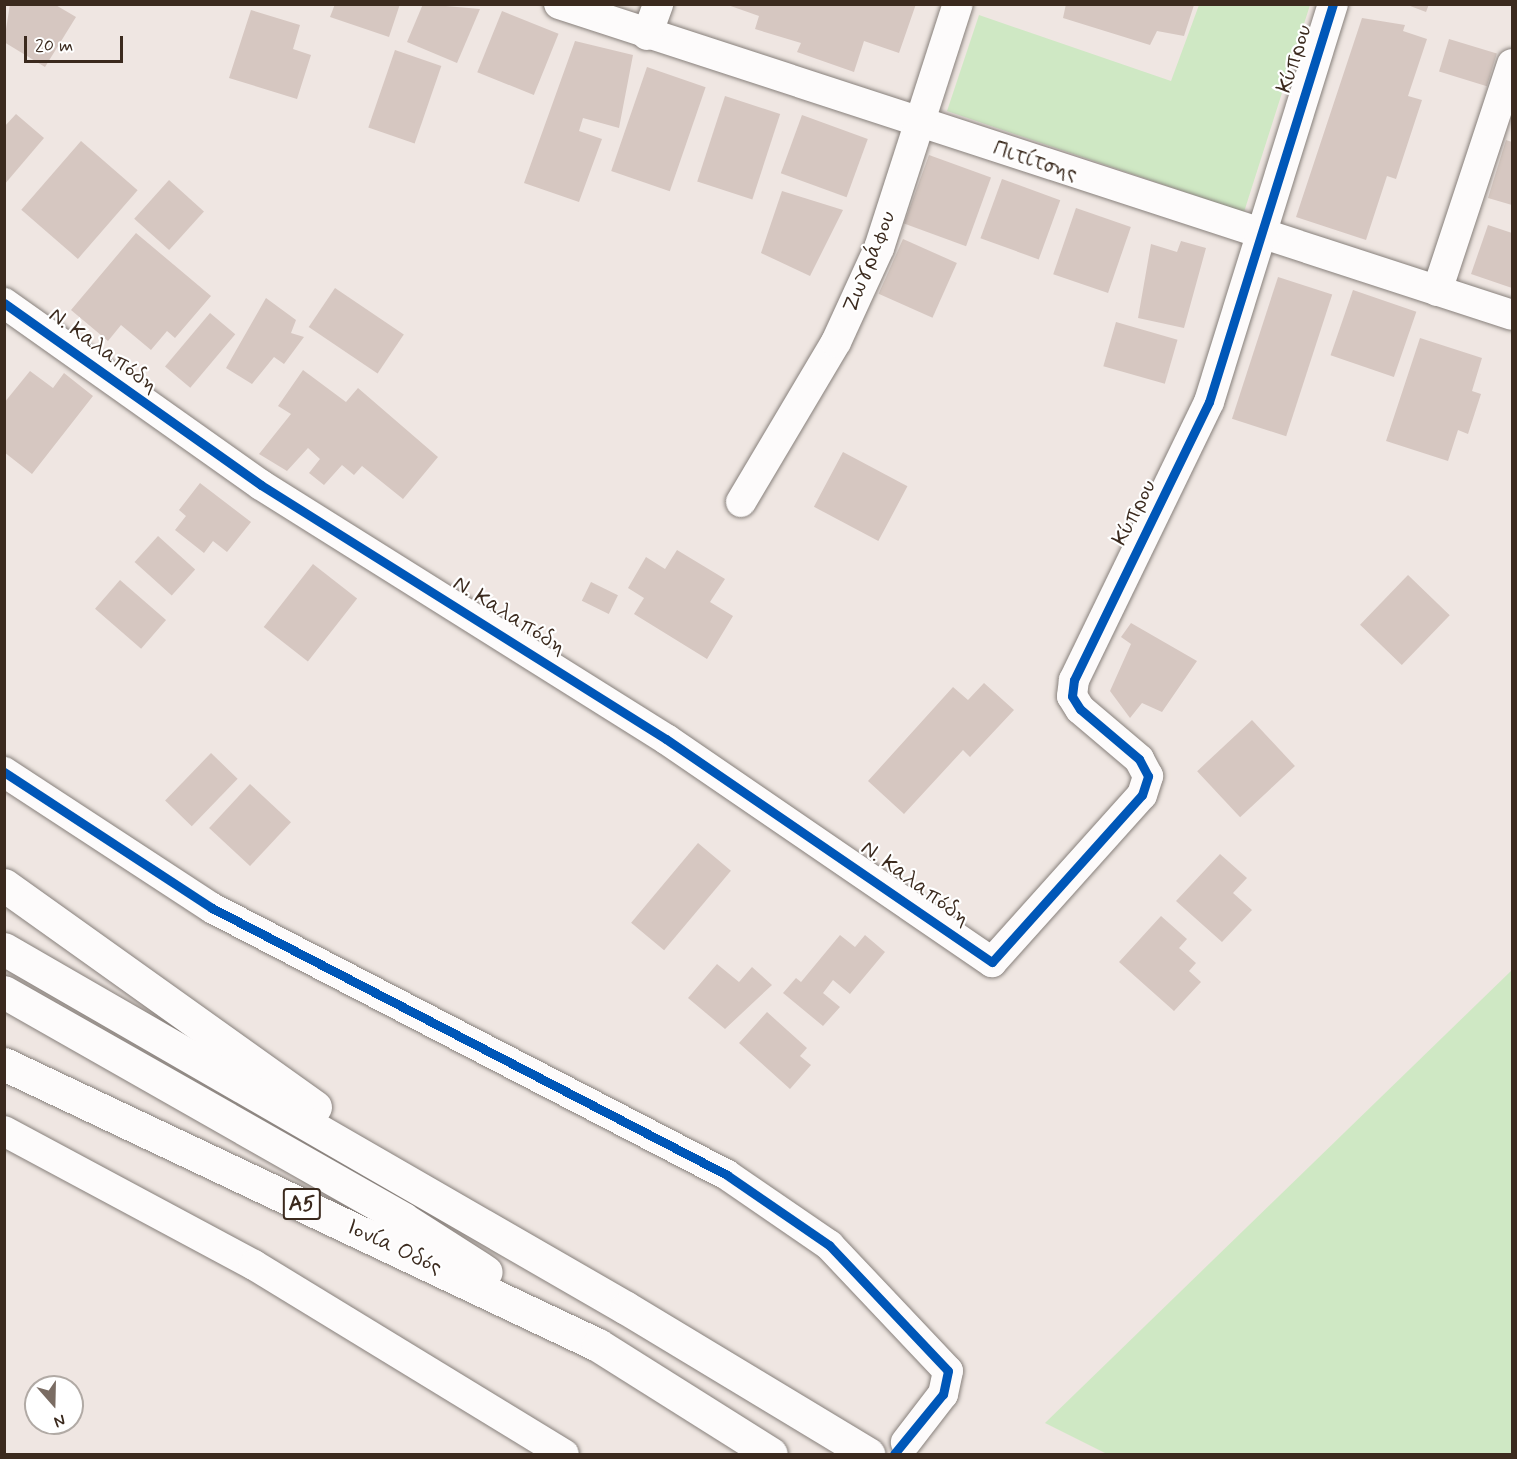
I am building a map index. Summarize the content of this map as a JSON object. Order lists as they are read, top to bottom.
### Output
{
  "streets": {
    "highway": ["Α5", "Ιονία Οδός"],
    "street": [
      "Κύπρου",
      "Πιτίτσης",
      "Ζωγράφου",
      "Ν. Καλαπόδη"
    ]
  },
  "crossings": [
    ["Κύπρου", "Πιτίτσης"],
    ["Κύπρου", "Ν. Καλαπόδη"],
    ["Πιτίτσης", "Ζωγράφου"]
  ],
  "scale_bar": "20 m",
  "north": "bottom"
}
